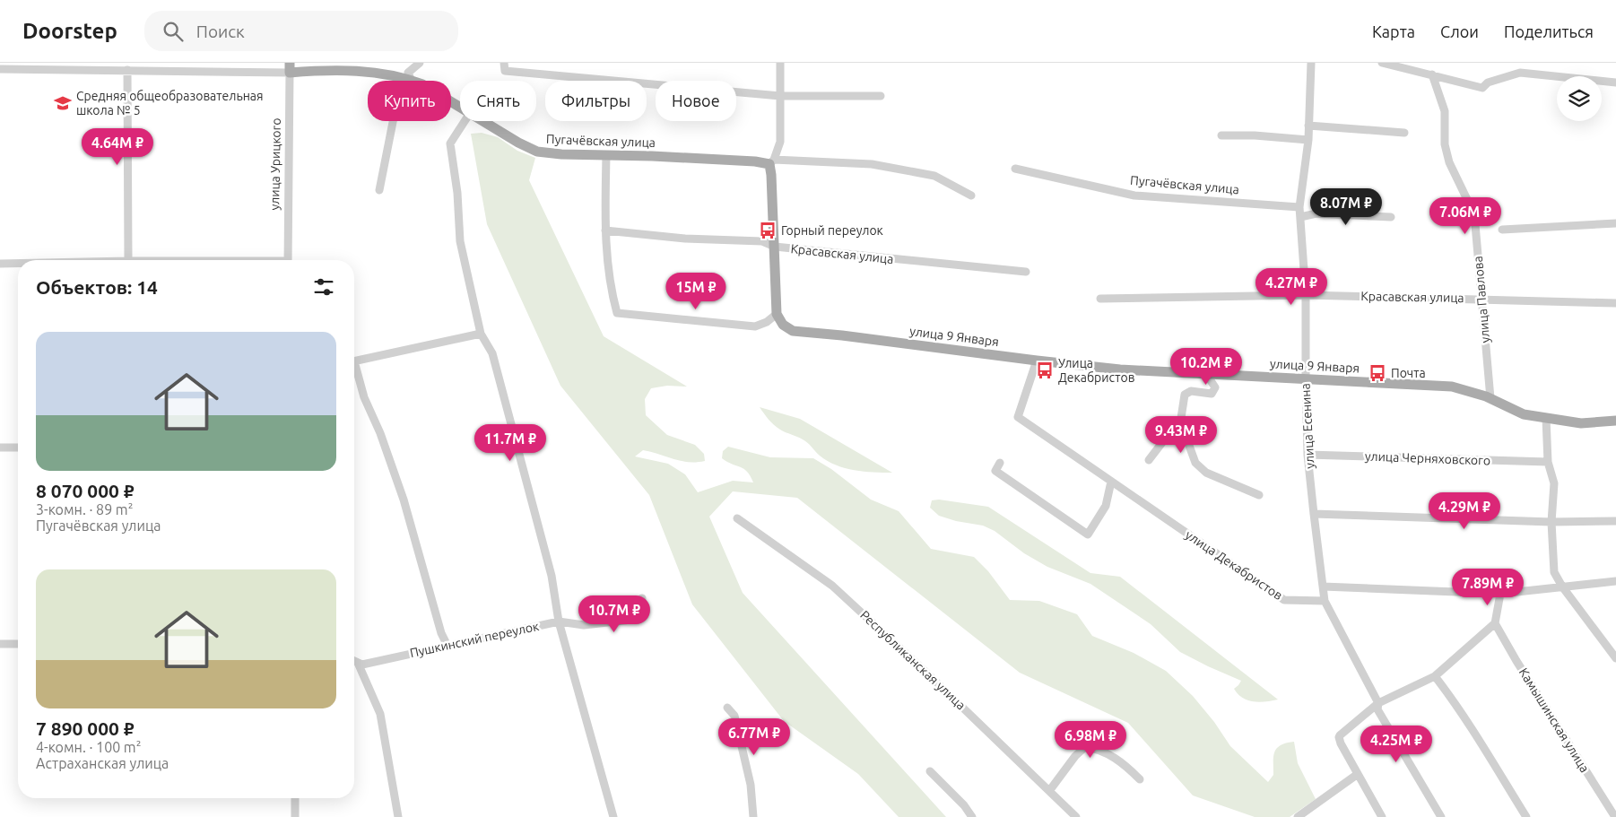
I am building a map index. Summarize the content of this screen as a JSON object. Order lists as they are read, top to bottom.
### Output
{
  "streets": {
    "main road": ["Пугачёвская улица", "улица 9 Января"],
    "street": [
      "улица Урицкого",
      "Красавская улица",
      "улица Павлова",
      "улица Есенина",
      "улица Черняховского",
      "улица Декабристов",
      "Пушкинский переулок",
      "Республиканская улица",
      "Камышинская улица"
    ]
  },
  "crossings": [
    ["Пугачёвская улица", "улица Урицкого"],
    ["Пугачёвская улица", "улица Есенина"],
    ["Красавская улица", "улица Павлова"],
    ["Красавская улица", "улица Есенина"],
    ["улица Павлова", "улица 9 Января"],
    ["улица 9 Января", "улица Есенина"],
    ["улица 9 Января", "улица Декабристов"],
    ["улица Есенина", "улица Черняховского"],
    ["улица Есенина", "улица Декабристов"]
  ],
  "places": {
    "school or university": ["Средняя общеобразовательная школа № 5"],
    "bus stop": ["Горный переулок", "Улица Декабристов", "Почта"]
  },
  "page": {
    "header": "Doorstep",
    "search": "Поиск",
    "nav": ["Карта", "Слои", "Поделиться"],
    "chip": [
      "Купить",
      "Снять",
      "Фильтры",
      "Новое"
    ],
    "price": [
      "4.64M ₽",
      "8.07M ₽",
      "7.06M ₽",
      "4.27M ₽",
      "15M ₽",
      "10.2M ₽",
      "9.43M ₽",
      "11.7M ₽",
      "4.29M ₽",
      "7.89M ₽",
      "10.7M ₽",
      "6.77M ₽",
      "6.98M ₽",
      "4.25M ₽"
    ],
    "heading": "Объектов: 14",
    "list": [
      {
        "name": "8 070 000 ₽",
        "note": "3-комн. · 89 m² · Пугачёвская улица"
      },
      {
        "name": "7 890 000 ₽",
        "note": "4-комн. · 100 m² · Астраханская улица"
      }
    ]
  }
}
